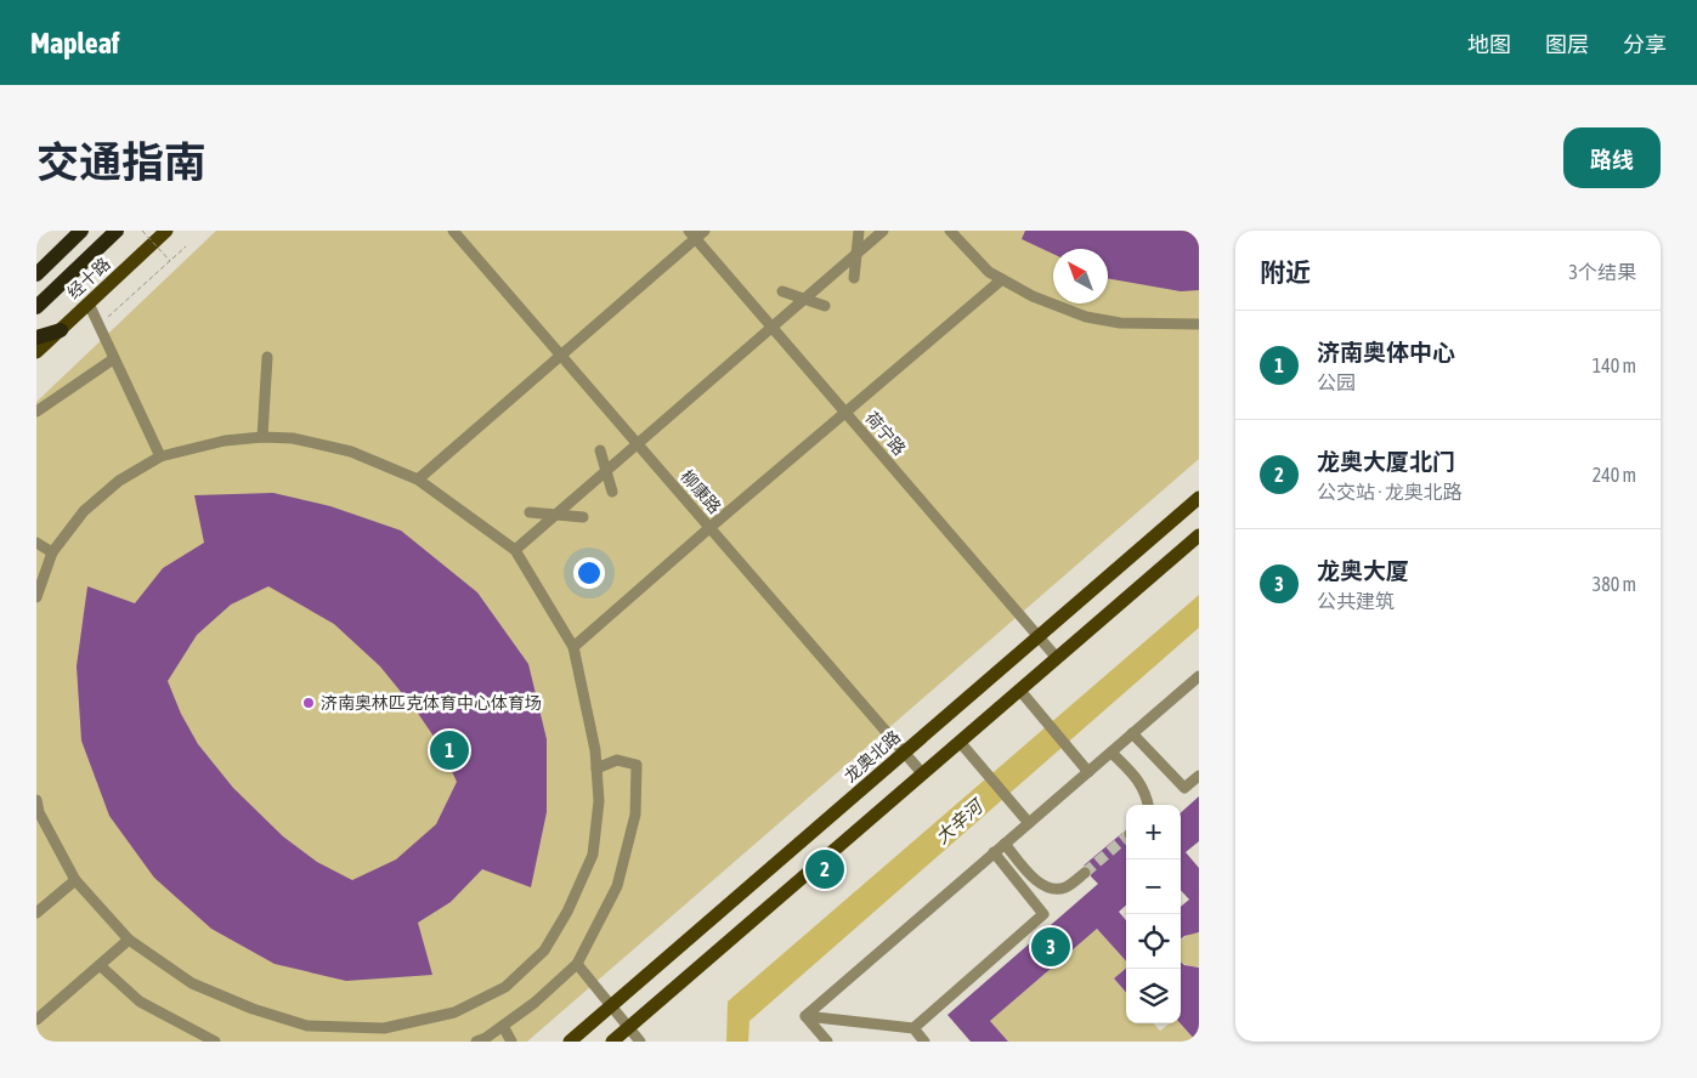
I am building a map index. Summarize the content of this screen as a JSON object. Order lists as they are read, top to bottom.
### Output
{
  "streets": {
    "highway": ["经十路"],
    "main road": ["龙奥北路"],
    "street": ["荷宁路", "柳康路"]
  },
  "crossings": [
    ["荷宁路", "龙奥北路"],
    ["柳康路", "龙奥北路"]
  ],
  "water": ["大辛河"],
  "places": ["济南奥林匹克体育中心体育场"],
  "north": "top left",
  "page": {
    "header": "Mapleaf",
    "nav": ["地图", "图层", "分享"],
    "title": "交通指南",
    "buttons": "路线",
    "heading": ["附近", "3个结果"],
    "list": [
      {
        "mark": "1",
        "name": "济南奥体中心",
        "note": "公园",
        "value": "140 m"
      },
      {
        "mark": "2",
        "name": "龙奥大厦北门",
        "note": "公交站 · 龙奥北路",
        "value": "240 m"
      },
      {
        "mark": "3",
        "name": "龙奥大厦",
        "note": "公共建筑",
        "value": "380 m"
      }
    ],
    "pins": ["1", "2", "3"],
    "map_buttons": ["+", "−"]
  }
}
